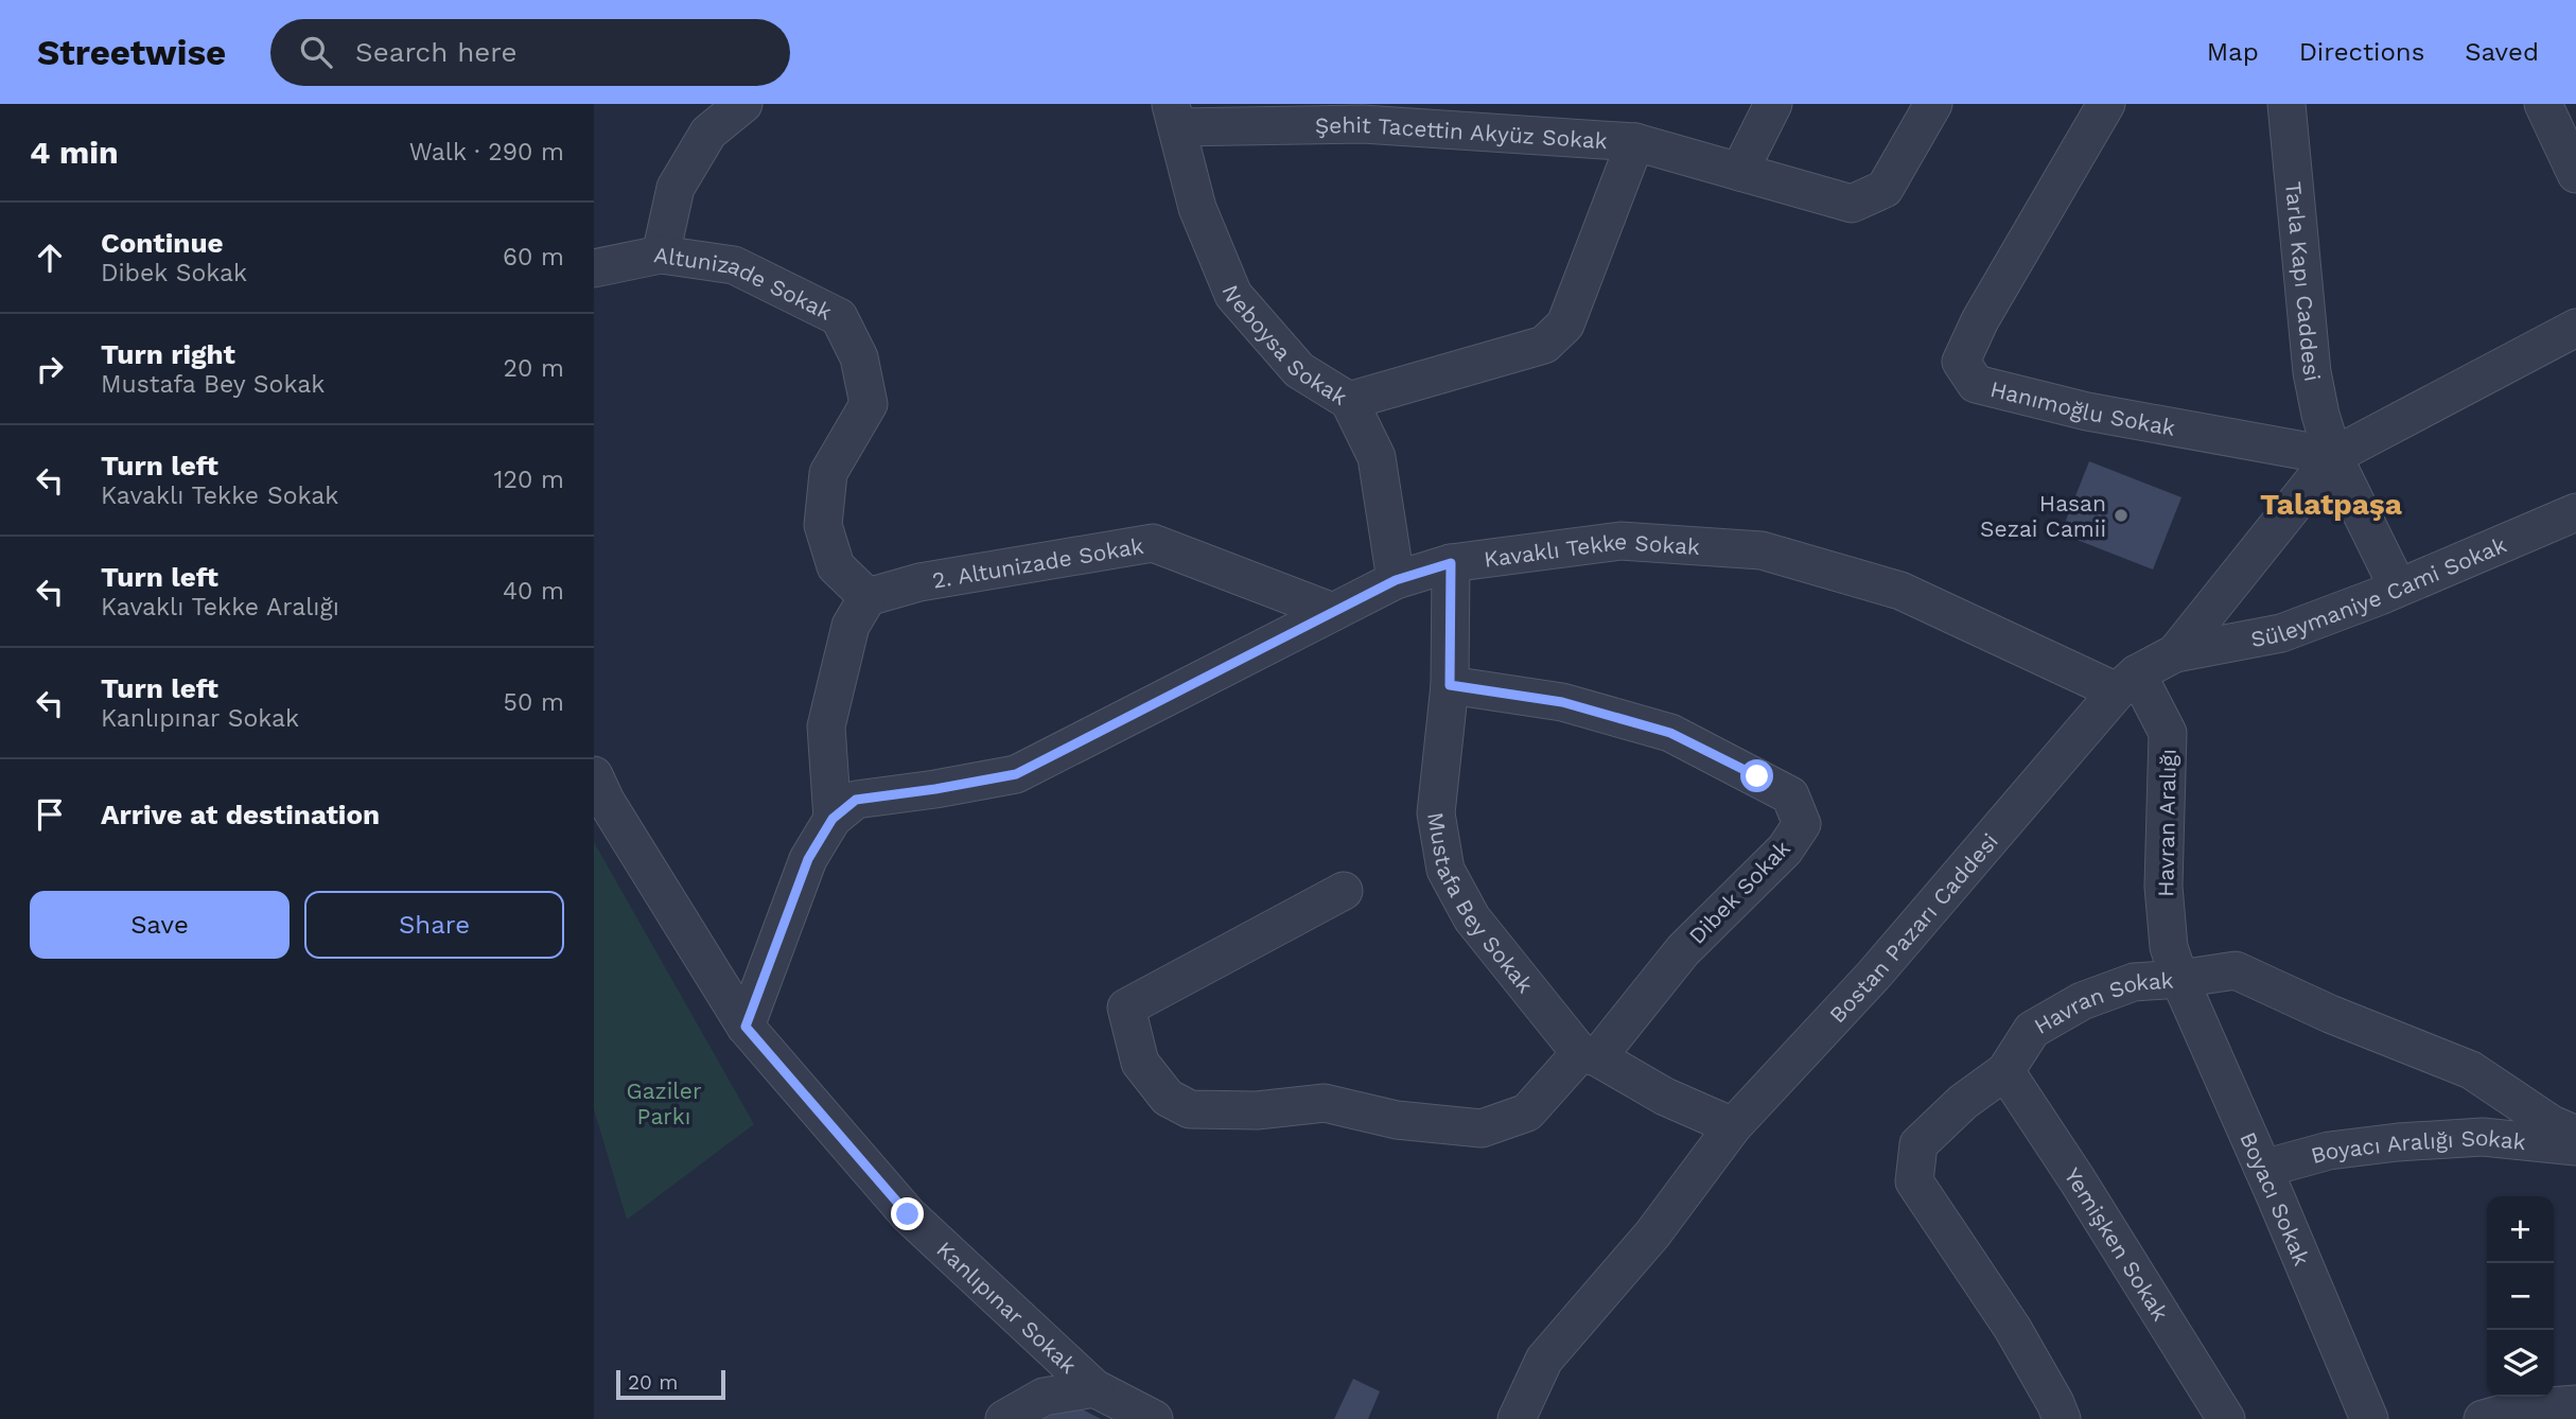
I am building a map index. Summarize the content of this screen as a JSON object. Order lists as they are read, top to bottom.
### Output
{
  "streets": {
    "street": [
      "Şehit Tacettin Akyüz Sokak",
      "Tarla Kapı Caddesi",
      "Altunizade Sokak",
      "Neboysa Sokak",
      "Hanımoğlu Sokak",
      "Kavaklı Tekke Sokak",
      "2. Altunizade Sokak",
      "Süleymaniye Cami Sokak",
      "Havran Aralığı",
      "Dibek Sokak",
      "Mustafa Bey Sokak",
      "Bostan Pazarı Caddesi",
      "Havran Sokak",
      "Boyacı Aralığı Sokak",
      "Boyacı Sokak",
      "Yemişken Sokak",
      "Kanlıpınar Sokak"
    ]
  },
  "crossings": [
    ["Şehit Tacettin Akyüz Sokak", "Neboysa Sokak"],
    ["Tarla Kapı Caddesi", "Hanımoğlu Sokak"],
    ["Tarla Kapı Caddesi", "Bostan Pazarı Caddesi"],
    ["Altunizade Sokak", "2. Altunizade Sokak"],
    ["Neboysa Sokak", "Kavaklı Tekke Sokak"],
    ["Hanımoğlu Sokak", "Bostan Pazarı Caddesi"],
    ["Kavaklı Tekke Sokak", "2. Altunizade Sokak"],
    ["Kavaklı Tekke Sokak", "Havran Aralığı"],
    ["Kavaklı Tekke Sokak", "Mustafa Bey Sokak"],
    ["Kavaklı Tekke Sokak", "Bostan Pazarı Caddesi"],
    ["Süleymaniye Cami Sokak", "Bostan Pazarı Caddesi"],
    ["Havran Aralığı", "Bostan Pazarı Caddesi"],
    ["Havran Aralığı", "Havran Sokak"],
    ["Havran Aralığı", "Boyacı Sokak"],
    ["Dibek Sokak", "Mustafa Bey Sokak"],
    ["Mustafa Bey Sokak", "Bostan Pazarı Caddesi"],
    ["Havran Sokak", "Boyacı Sokak"],
    ["Havran Sokak", "Yemişken Sokak"],
    ["Boyacı Aralığı Sokak", "Boyacı Sokak"]
  ],
  "districts": ["Talatpaşa"],
  "parks": ["Gaziler Parkı"],
  "places": ["Hasan Sezai Camii"],
  "scale_bar": "20 m",
  "page": {
    "header": "Streetwise",
    "search": "Search here",
    "nav": ["Map", "Directions", "Saved"],
    "heading": ["4 min", "Walk · 290 m"],
    "list": [
      ["Continue", "Dibek Sokak", "60 m"],
      ["Turn right", "Mustafa Bey Sokak", "20 m"],
      ["Turn left", "Kavaklı Tekke Sokak", "120 m"],
      ["Turn left", "Kavaklı Tekke Aralığı", "40 m"],
      ["Turn left", "Kanlıpınar Sokak", "50 m"],
      "Arrive at destination"
    ],
    "buttons": ["Save", "Share"],
    "map_buttons": ["+", "−"],
    "scale": "20 m"
  }
}
